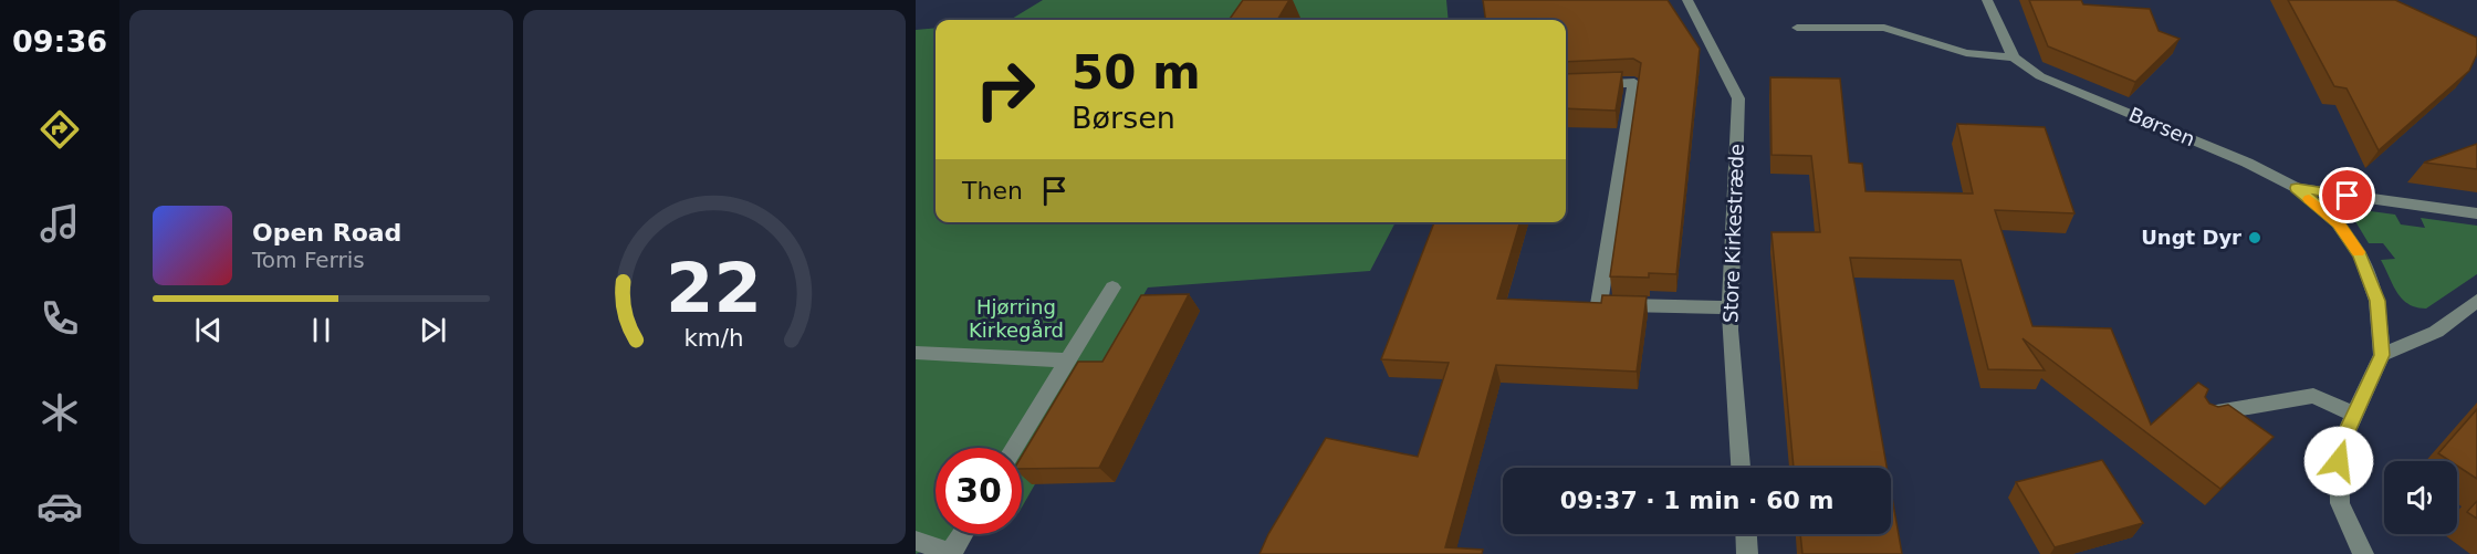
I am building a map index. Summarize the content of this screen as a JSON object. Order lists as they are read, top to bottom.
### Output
{
  "streets": {
    "street": ["Børsen", "Store Kirkestræde"]
  },
  "parks": ["Hjørring Kirkegård"],
  "places": ["Ungt Dyr"],
  "page": {
    "tabs": "09:36",
    "turn": ["50 m", "Børsen"],
    "then": "Then",
    "song": ["Open Road", "Tom Ferris"],
    "limit": "30",
    "trip": "09:37 · 1 min · 60 m",
    "gauge": ["22", "km/h"]
  }
}
